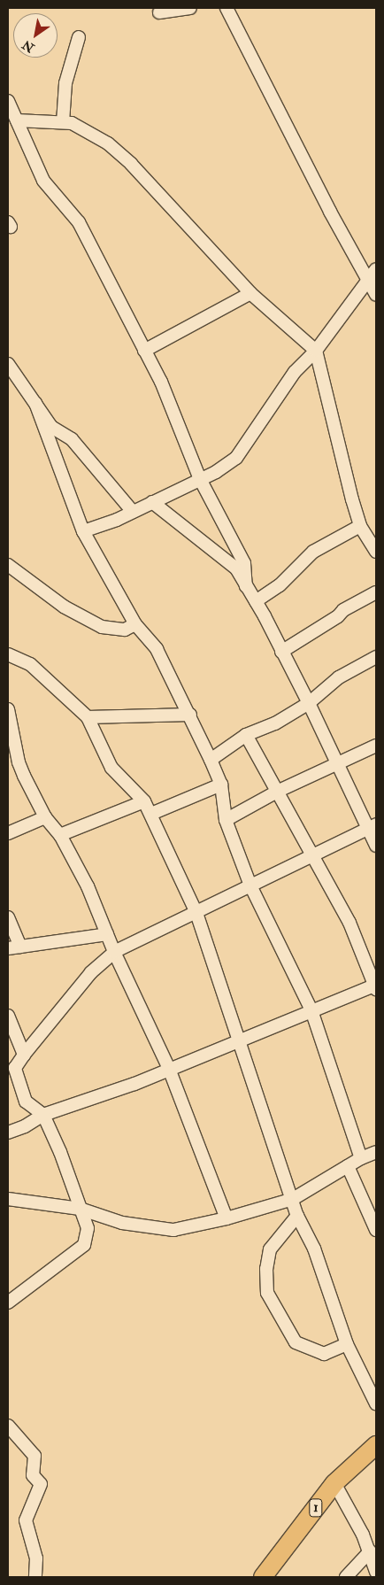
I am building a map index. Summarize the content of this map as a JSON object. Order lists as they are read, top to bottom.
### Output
{
  "streets": {
    "highway": ["1"]
  },
  "north": "bottom left"
}
